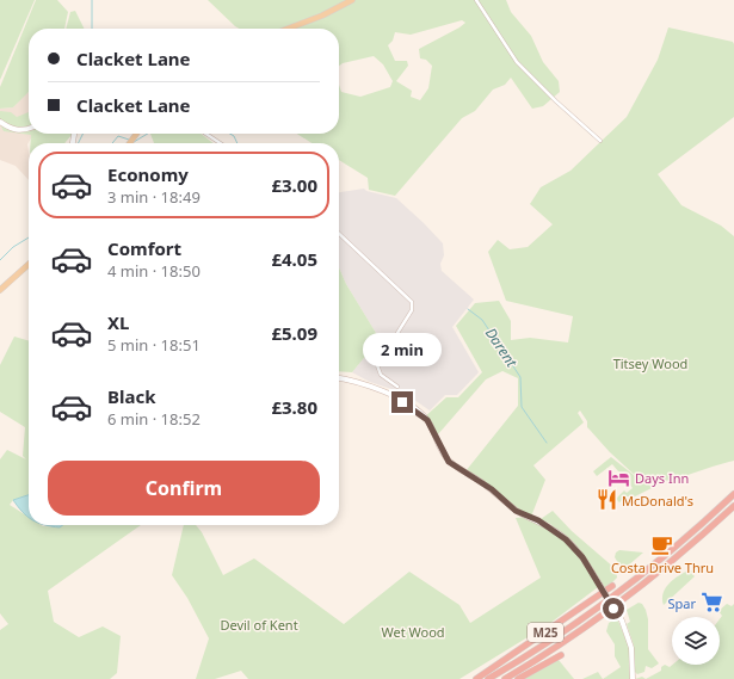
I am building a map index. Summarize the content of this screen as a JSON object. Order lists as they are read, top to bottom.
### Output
{
  "streets": {
    "highway": ["M25"]
  },
  "water": ["Darent"],
  "parks": ["Titsey Wood", "Devil of Kent", "Wet Wood"],
  "places": {
    "hotel": ["Days Inn"],
    "restaurant": ["McDonald's"],
    "cafe": ["Costa Drive Thru"],
    "supermarket": ["Spar"]
  },
  "page": {
    "banner": ["Clacket Lane", "Clacket Lane"],
    "list": [
      {
        "name": "Economy",
        "note": "3 min · 18:49",
        "value": "£3.00"
      },
      {
        "name": "Comfort",
        "note": "4 min · 18:50",
        "value": "£4.05"
      },
      {
        "name": "XL",
        "note": "5 min · 18:51",
        "value": "£5.09"
      },
      {
        "name": "Black",
        "note": "6 min · 18:52",
        "value": "£3.80"
      }
    ],
    "bubble": "2 min",
    "buttons": "Confirm"
  }
}
